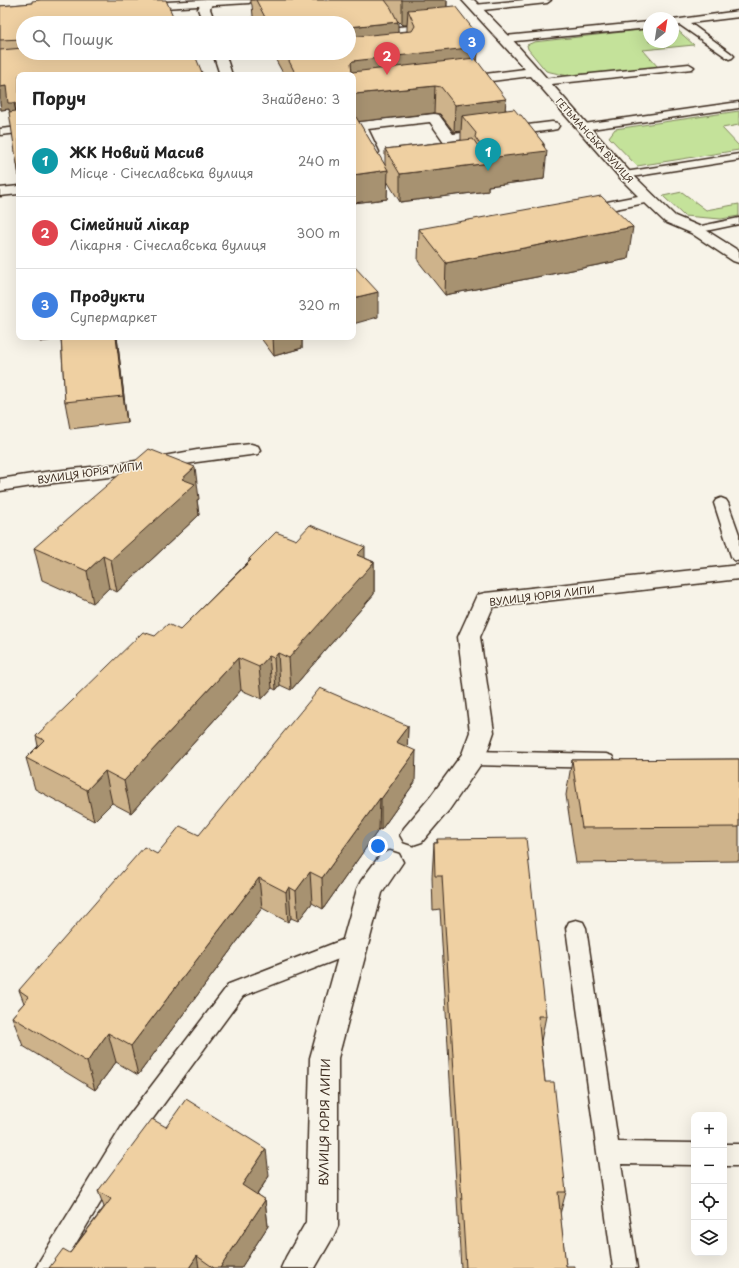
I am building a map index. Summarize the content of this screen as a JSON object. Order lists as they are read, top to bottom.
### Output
{
  "streets": {
    "street": ["ГЕТЬМАНСЬКА ВУЛИЦЯ", "ВУЛИЦЯ ЮРІЯ ЛИПИ"]
  },
  "north": "top right",
  "page": {
    "search": "Пошук",
    "pins": ["3", "2", "1"],
    "heading": ["Поруч", "Знайдено: 3"],
    "list": [
      {
        "mark": "1",
        "name": "ЖК Новий Масив",
        "note": "Місце · Січеславська вулиця",
        "value": "240 m"
      },
      {
        "mark": "2",
        "name": "Сімейний лікар",
        "note": "Лікарня · Січеславська вулиця",
        "value": "300 m"
      },
      {
        "mark": "3",
        "name": "Продукти",
        "note": "Супермаркет",
        "value": "320 m"
      }
    ],
    "map_buttons": ["+", "−"]
  }
}
